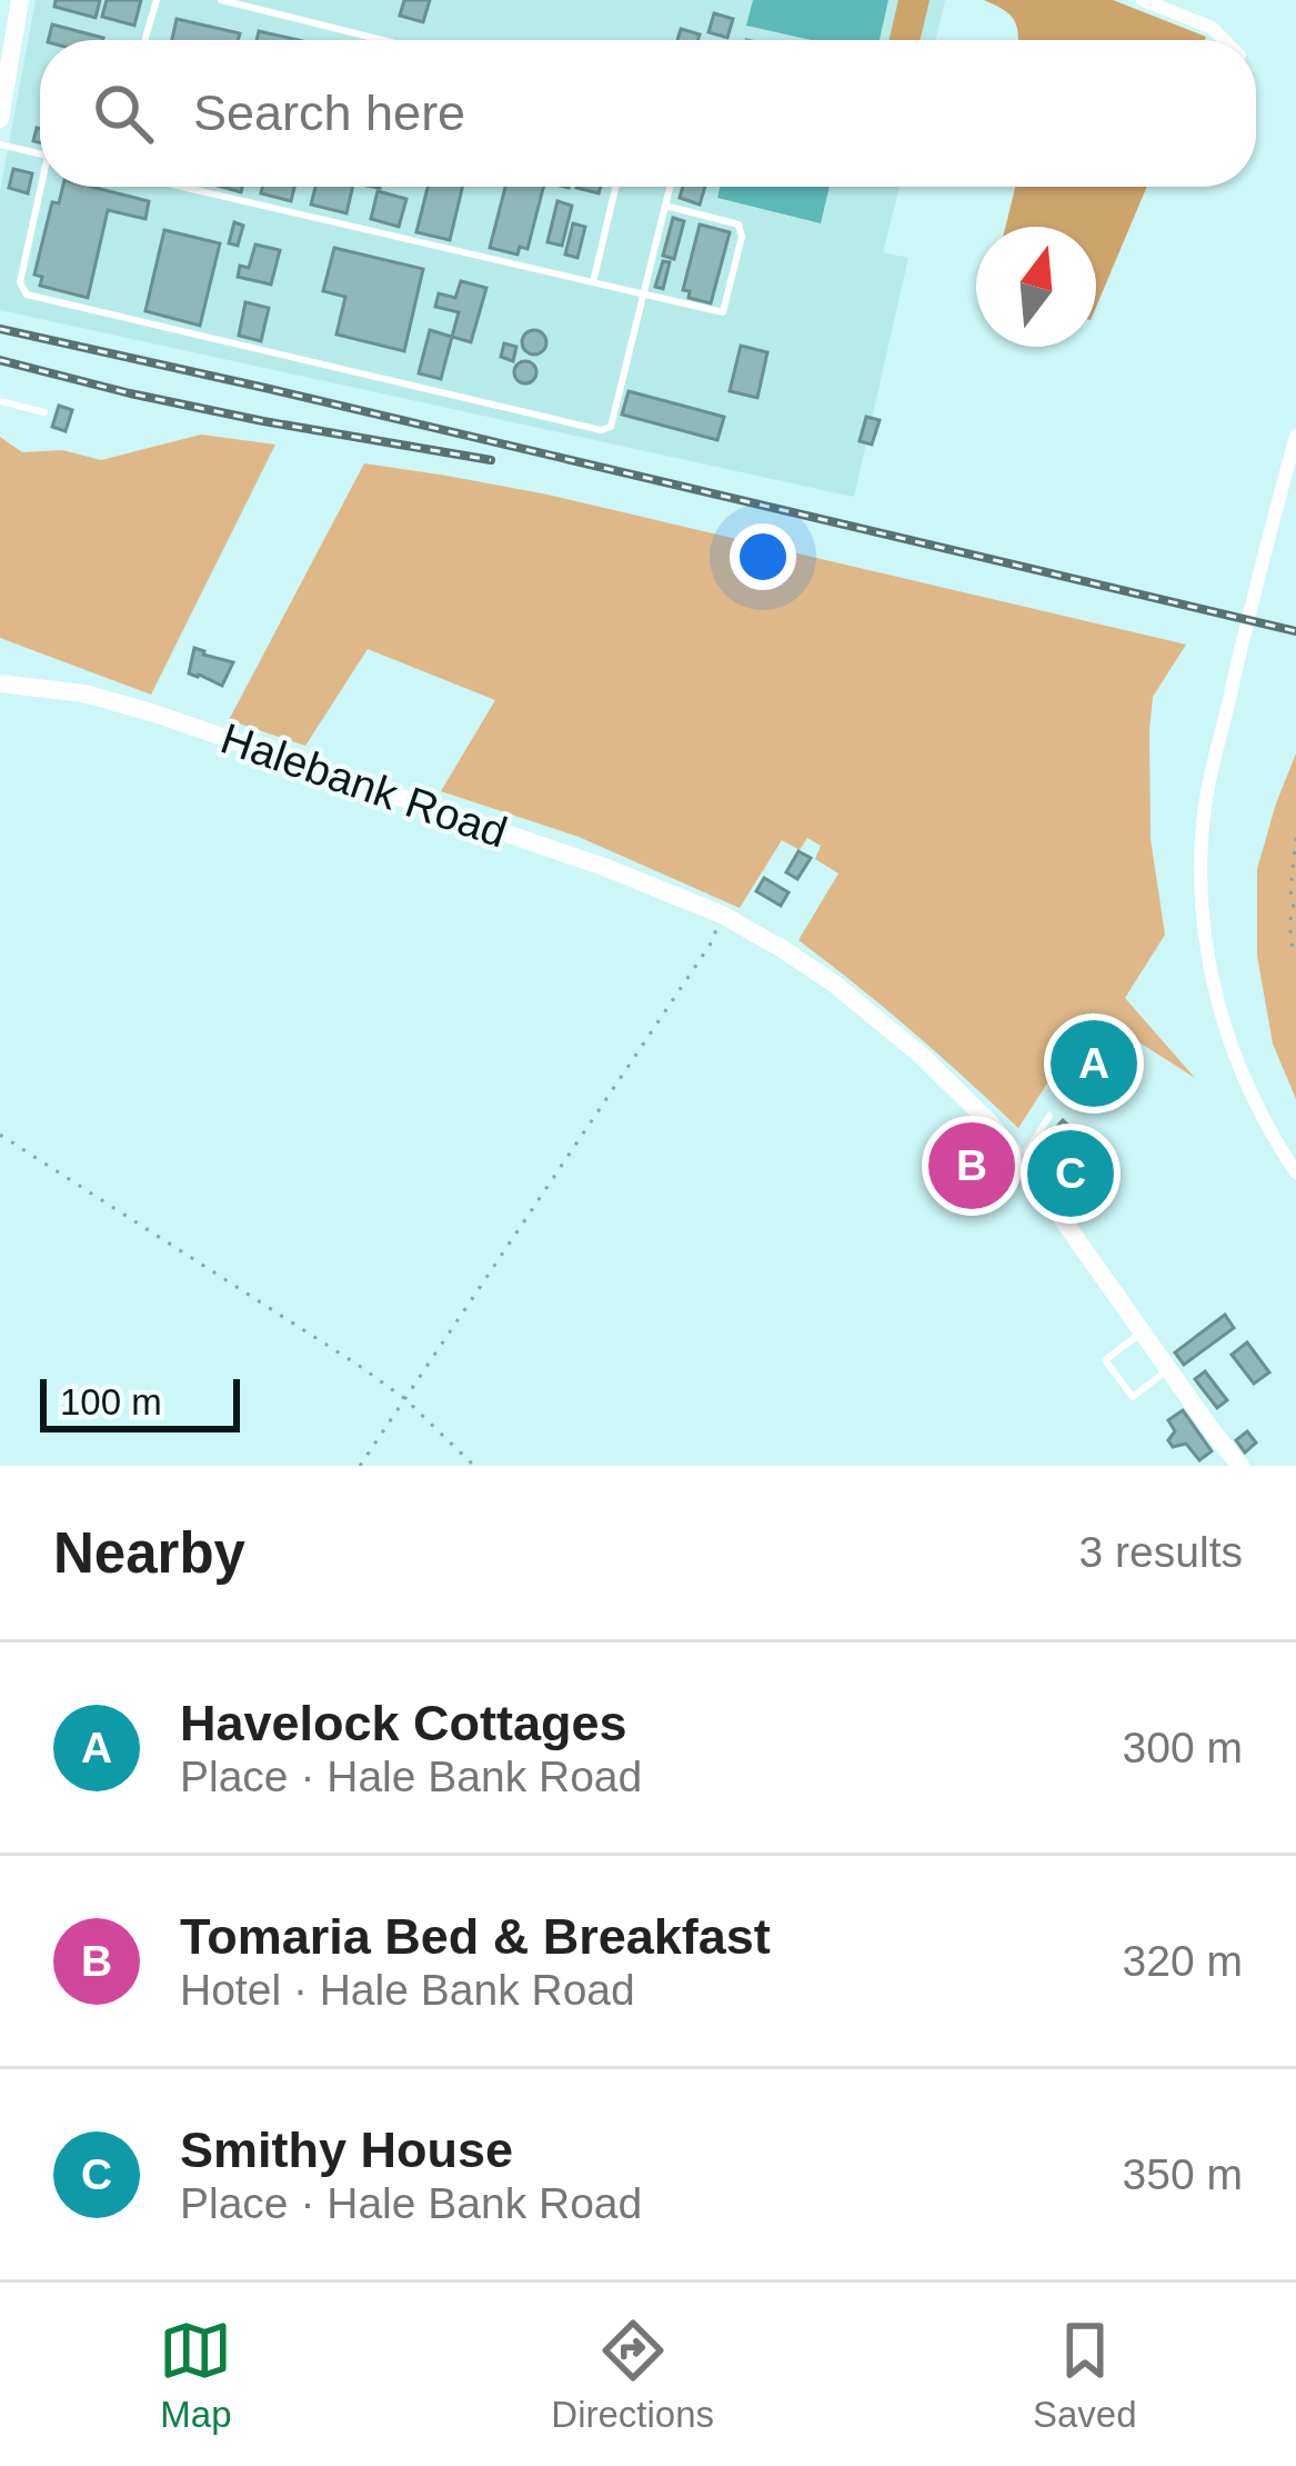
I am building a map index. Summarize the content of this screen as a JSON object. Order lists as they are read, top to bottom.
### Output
{
  "streets": {
    "street": ["Halebank Road"]
  },
  "scale_bar": "100 m",
  "north": "top",
  "page": {
    "search": "Search here",
    "pins": ["A", "B", "C"],
    "scale": "100 m",
    "heading": ["Nearby", "3 results"],
    "list": [
      {
        "mark": "A",
        "name": "Havelock Cottages",
        "note": "Place · Hale Bank Road",
        "value": "300 m"
      },
      {
        "mark": "B",
        "name": "Tomaria Bed & Breakfast",
        "note": "Hotel · Hale Bank Road",
        "value": "320 m"
      },
      {
        "mark": "C",
        "name": "Smithy House",
        "note": "Place · Hale Bank Road",
        "value": "350 m"
      }
    ],
    "nav": ["Map", "Directions", "Saved"]
  }
}
